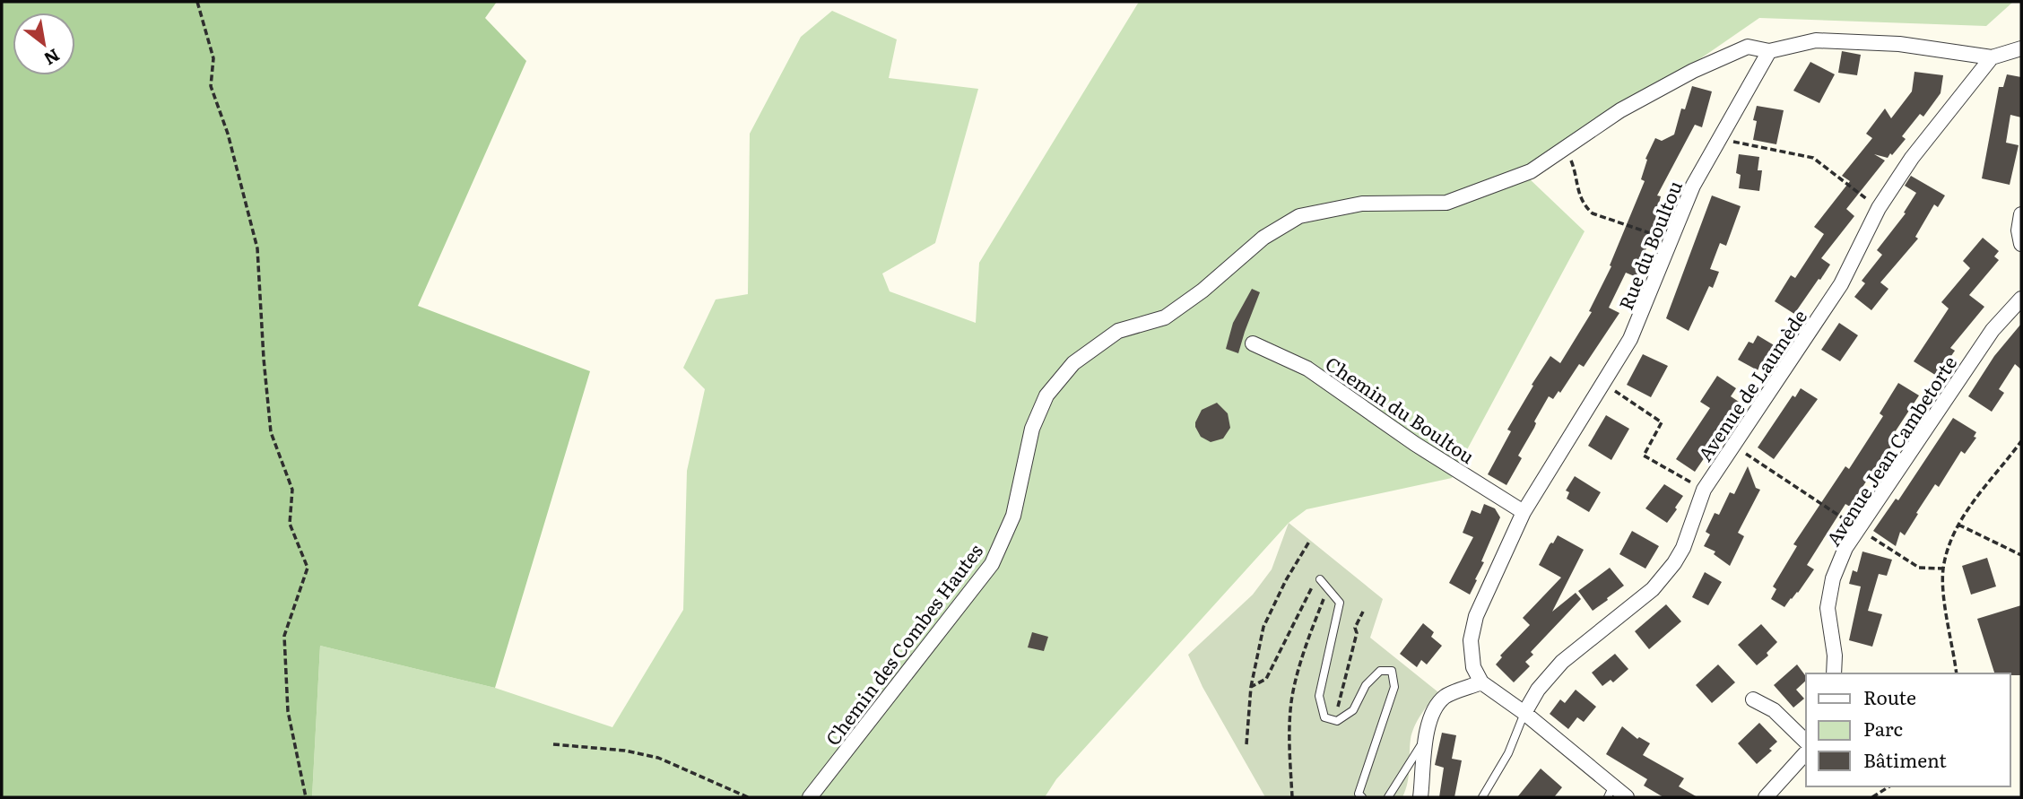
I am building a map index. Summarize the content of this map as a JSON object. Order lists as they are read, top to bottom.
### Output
{
  "streets": {
    "street": [
      "Rue du Boultou",
      "Avenue de Laumède",
      "Chemin du Boultou",
      "Avenue Jean Cambetorte",
      "Chemin des Combes Hautes"
    ]
  },
  "crossings": [
    ["Rue du Boultou", "Chemin du Boultou"],
    ["Rue du Boultou", "Chemin des Combes Hautes"]
  ],
  "legend": ["Route", "Parc", "Bâtiment"],
  "north": "bottom right"
}
